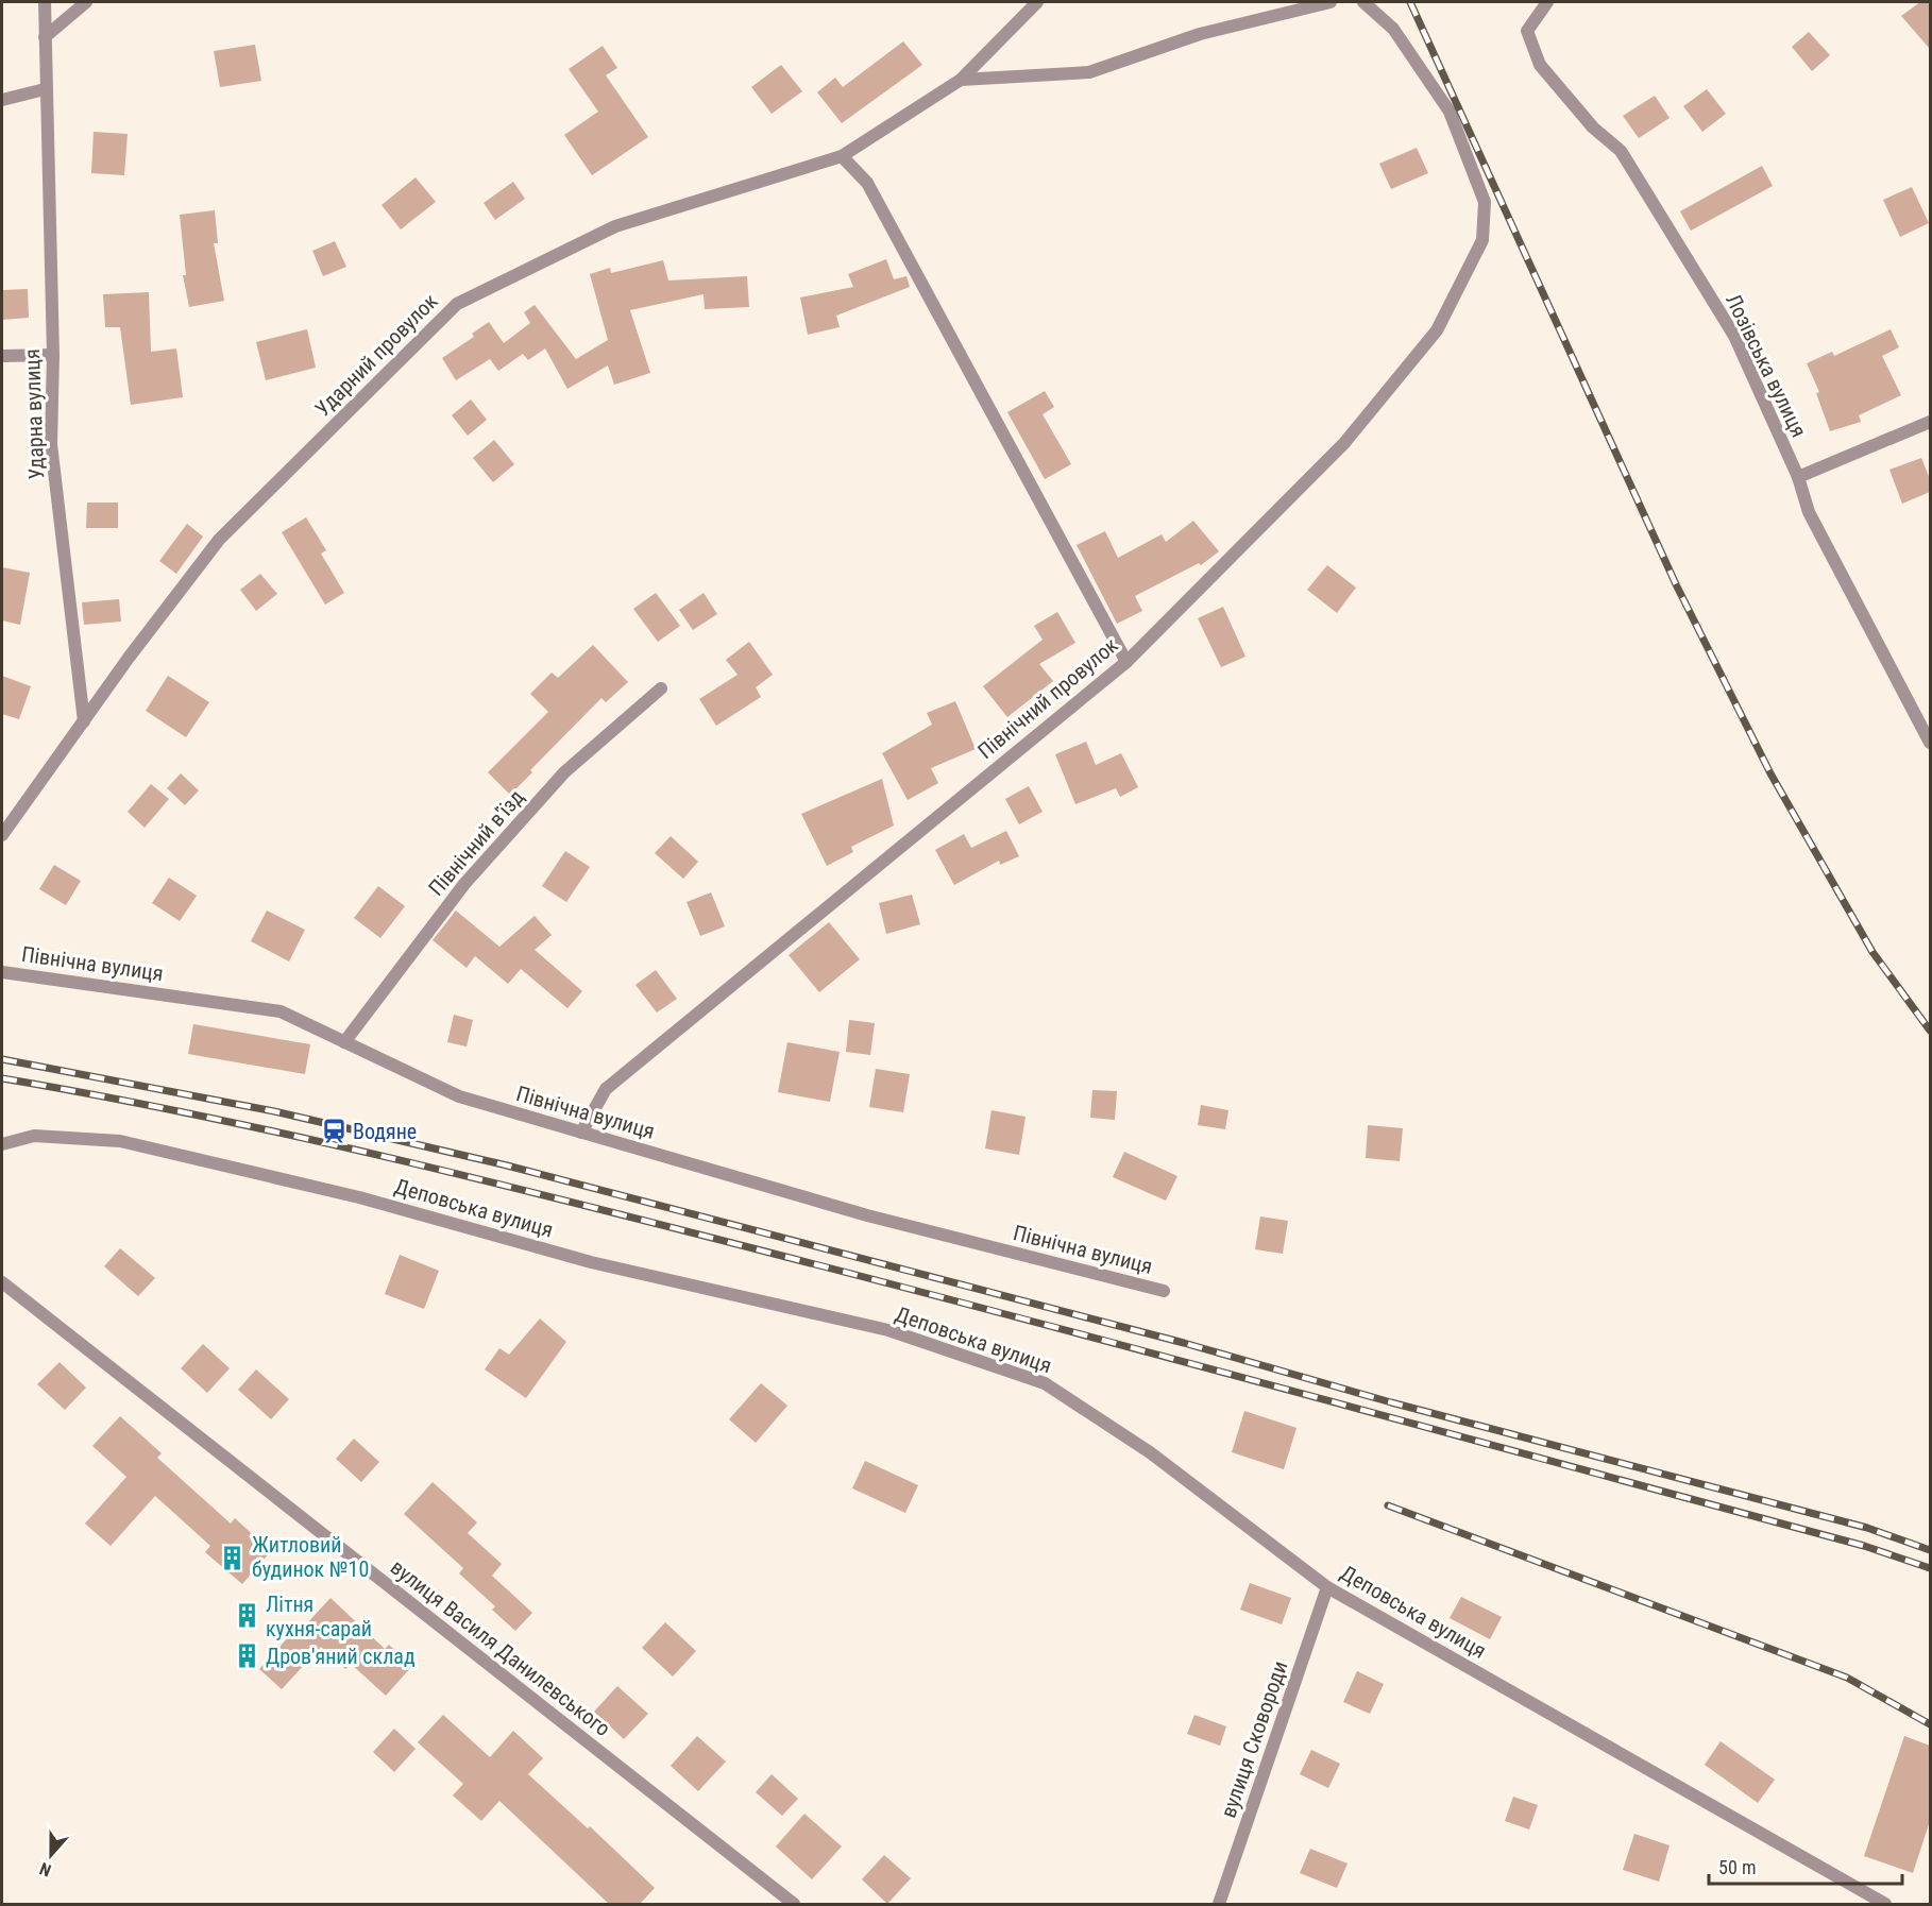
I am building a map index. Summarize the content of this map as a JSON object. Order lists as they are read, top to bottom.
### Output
{
  "streets": {
    "street": [
      "Ударний провулок",
      "Лозівська вулиця",
      "Ударна вулиця",
      "Північний провулок",
      "Північний в'їзд",
      "Північна вулиця",
      "Деповська вулиця",
      "вулиця Василя Данилевського",
      "вулиця Сковороди"
    ]
  },
  "crossings": [
    ["Ударний провулок", "Ударна вулиця"],
    ["Північний провулок", "Північна вулиця"],
    ["Північний в'їзд", "Північна вулиця"],
    ["Деповська вулиця", "вулиця Сковороди"]
  ],
  "places": {
    "station": ["Водяне"],
    "building": ["Житловий будинок №10", "Літня кухня-сарай", "Дров'яний склад"]
  },
  "scale_bar": "50 m",
  "north": "bottom"
}
